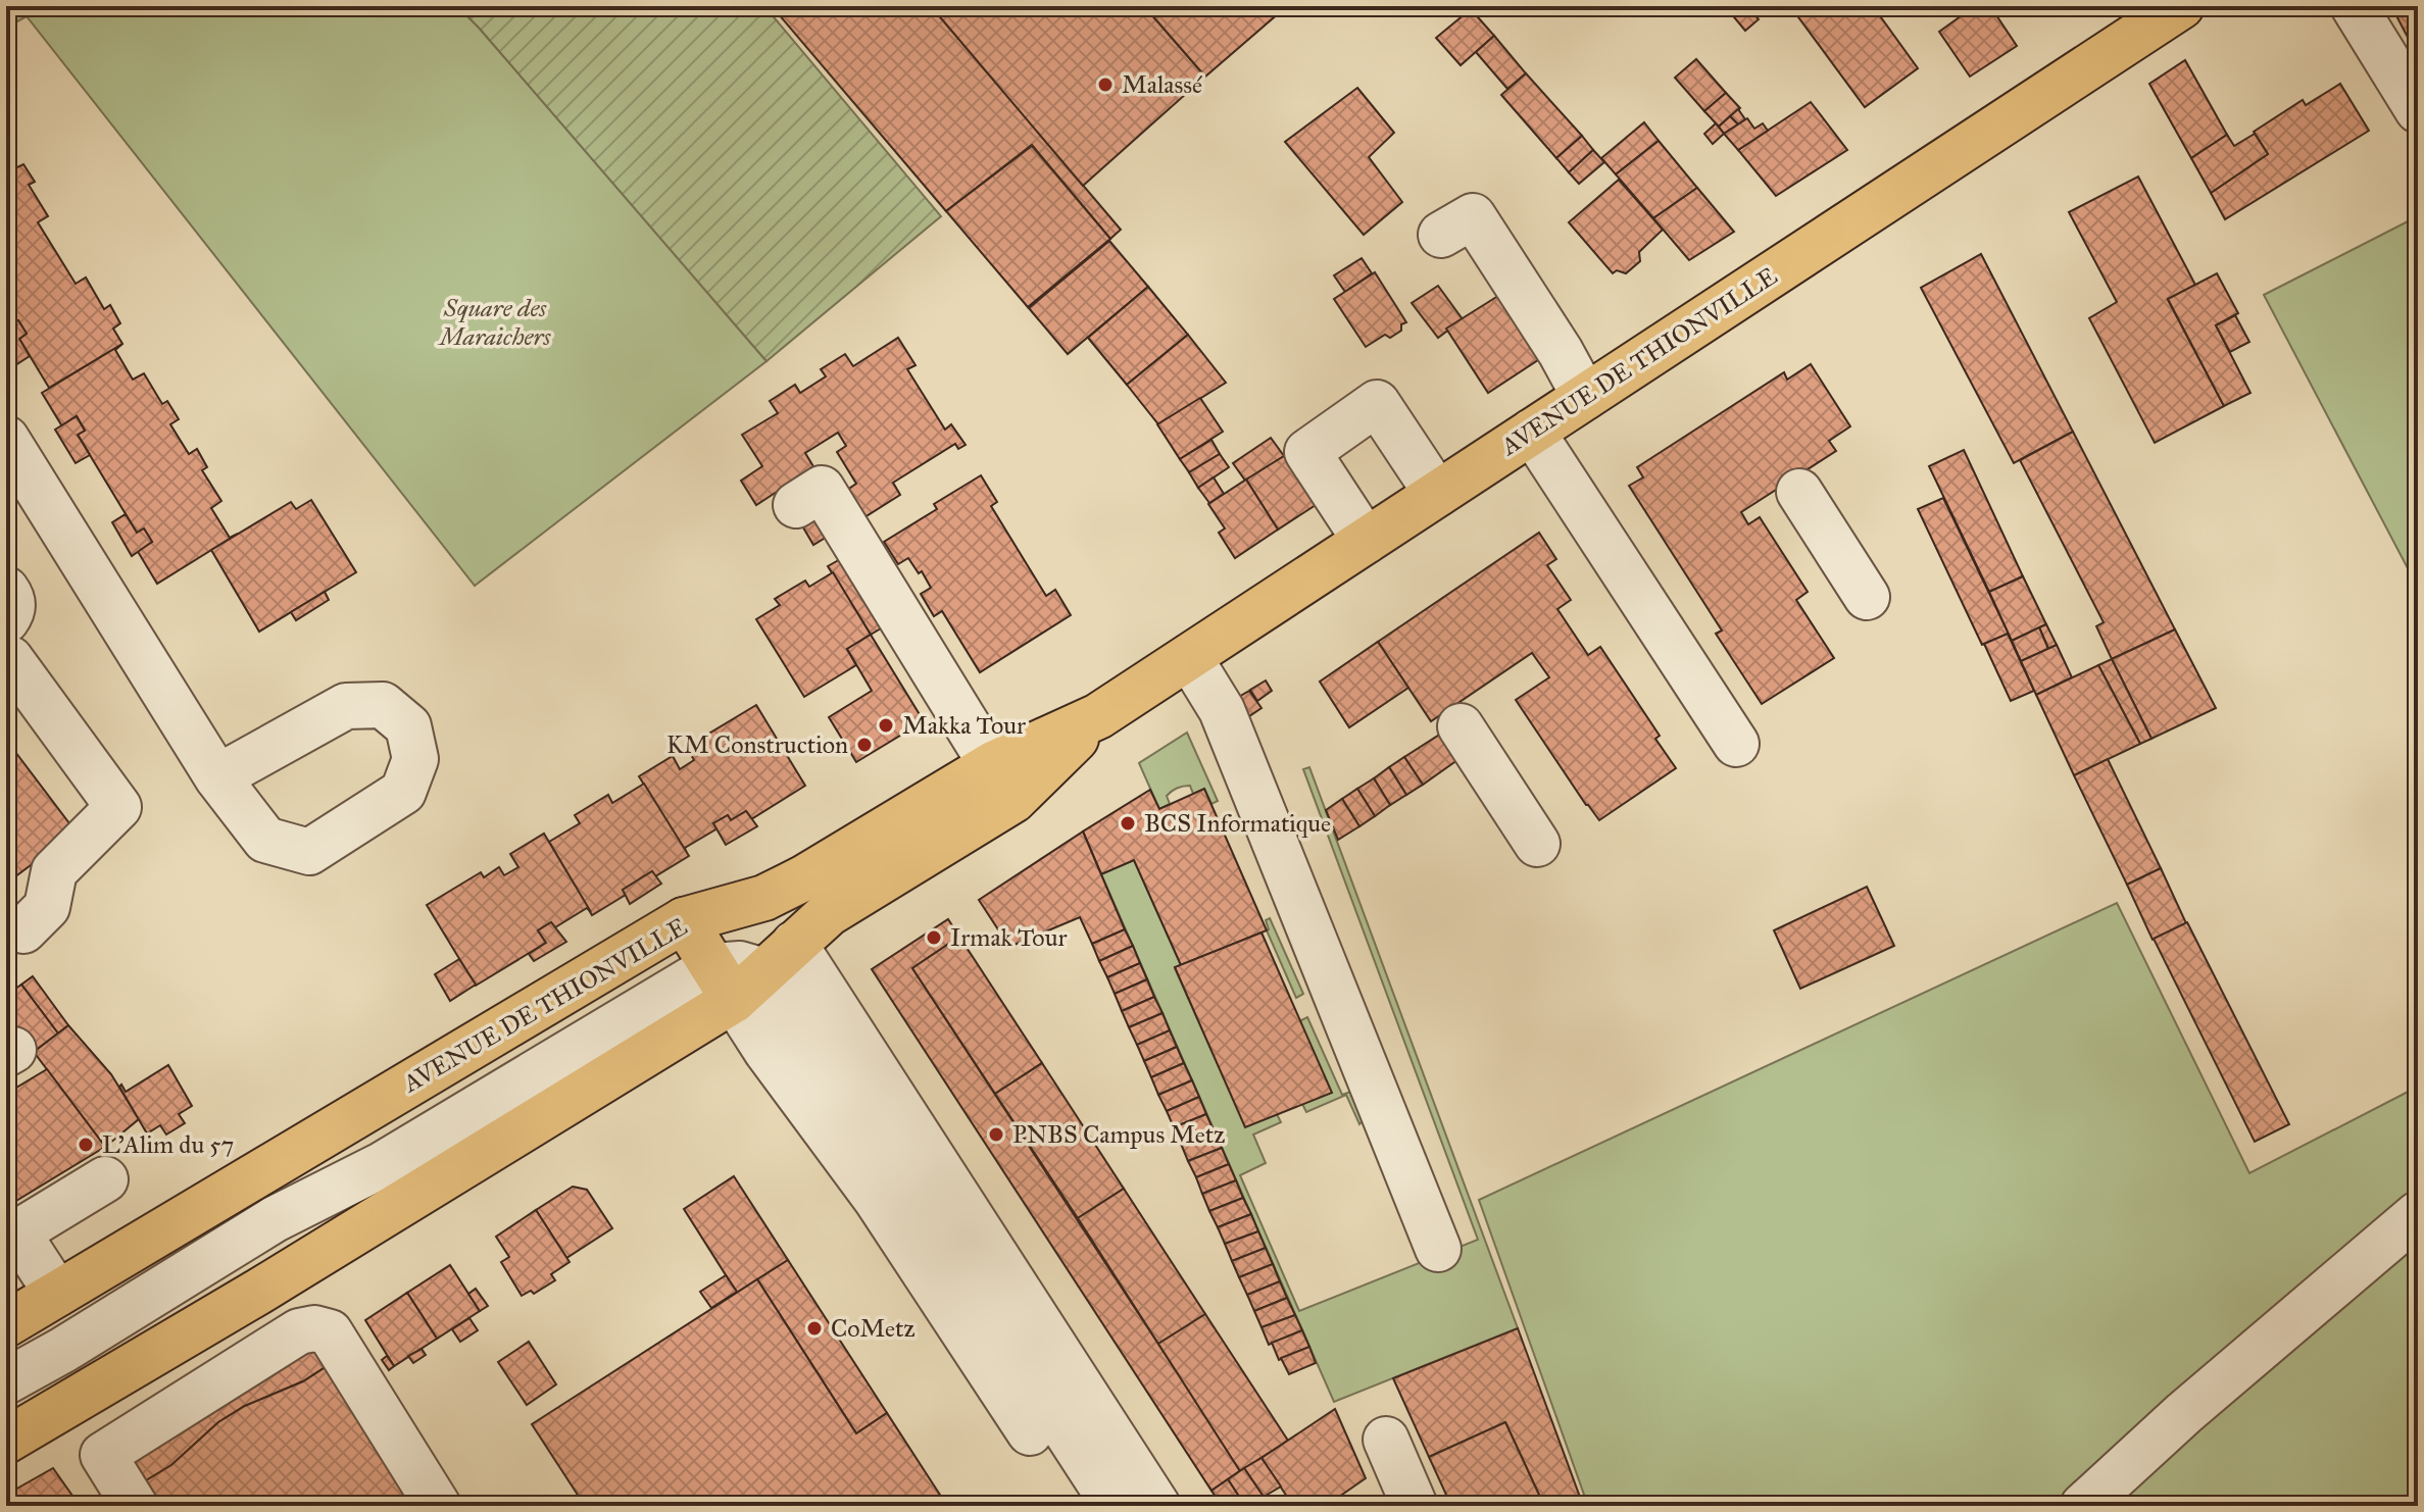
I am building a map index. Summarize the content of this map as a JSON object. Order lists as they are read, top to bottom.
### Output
{
  "streets": {
    "main road": ["AVENUE DE THIONVILLE"]
  },
  "parks": ["Square des Maraichers"],
  "places": [
    "Malassé",
    "Makka Tour",
    "KM Construction",
    "BCS Informatique",
    "Irmak Tour",
    "PNBS Campus Metz",
    "L'Alim du 57",
    "CoMetz"
  ]
}
